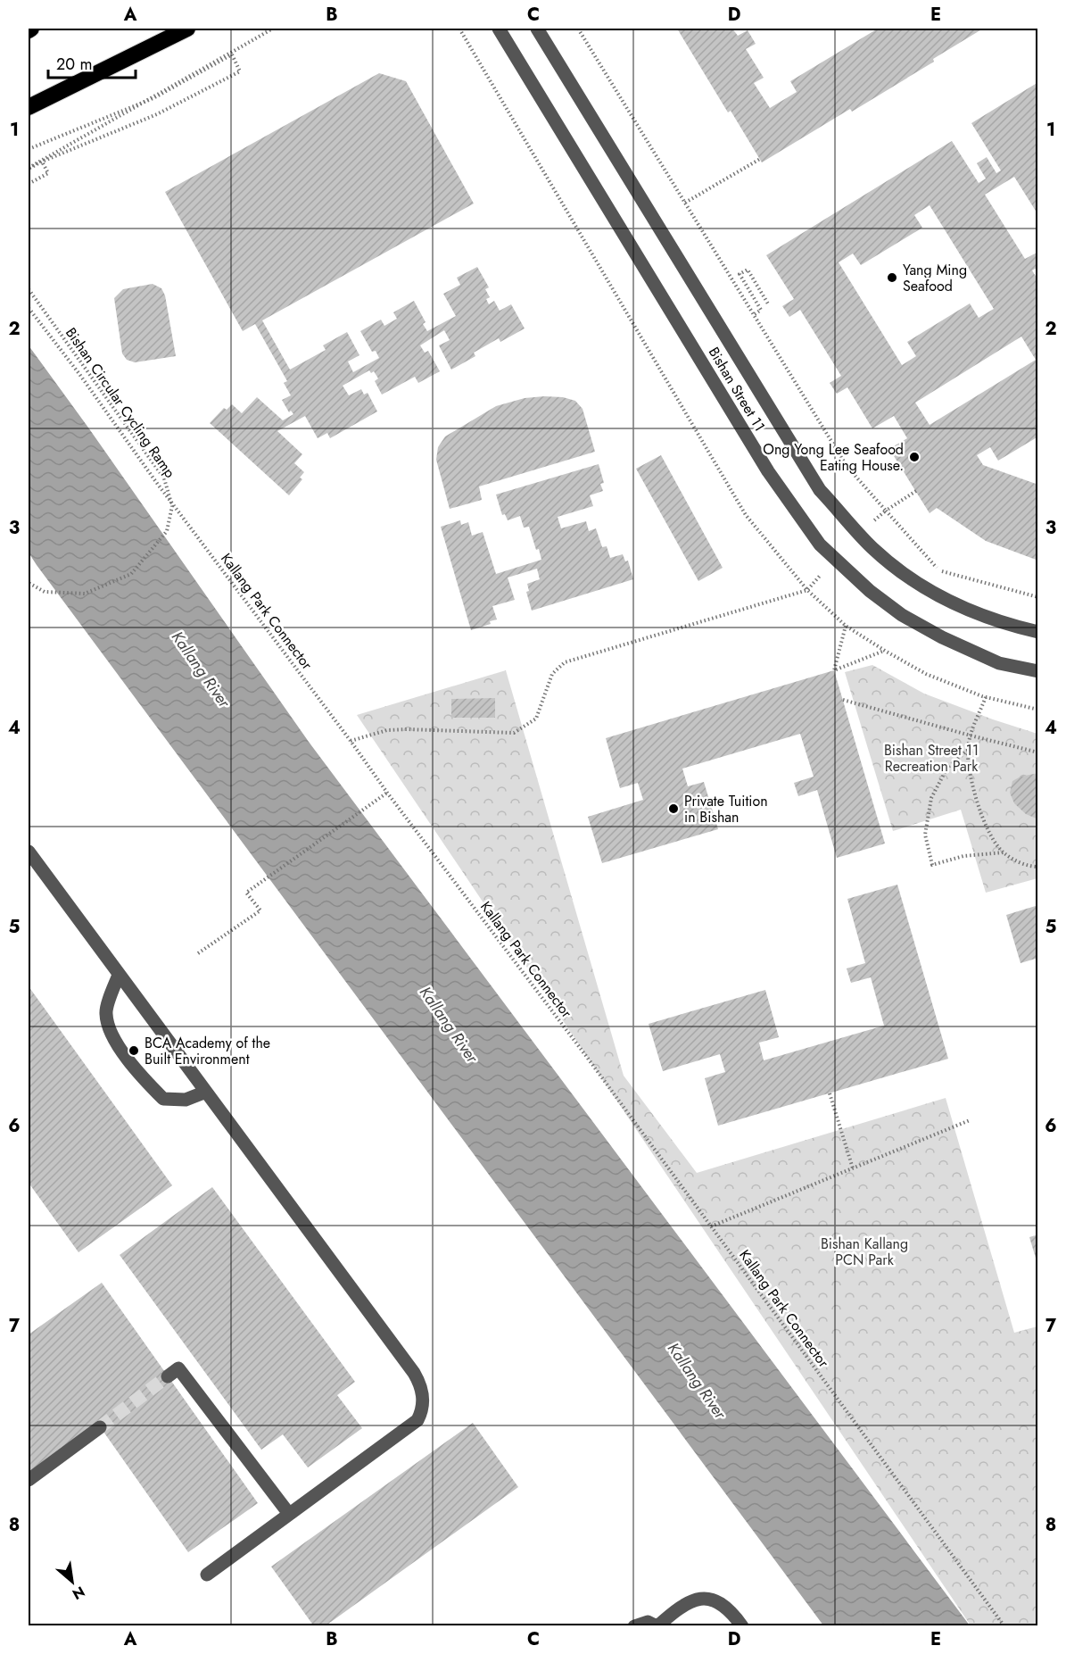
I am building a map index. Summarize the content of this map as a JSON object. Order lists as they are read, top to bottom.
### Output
{
  "streets": {
    "street": ["Bishan Street 11"],
    "path": ["Bishan Circular Cycling Ramp", "Kallang Park Connector"]
  },
  "water": ["Kallang River"],
  "parks": ["Bishan Street 11 Recreation Park", "Bishan Kallang PCN Park"],
  "places": [
    "Yang Ming Seafood",
    "Ong Yong Lee Seafood Eating House.",
    "Private Tuition in Bishan",
    "BCA Academy of the Built Environment"
  ],
  "scale_bar": "20 m",
  "north": "bottom right",
  "grid": {
    "columns": [
      "A",
      "B",
      "C",
      "D",
      "E"
    ],
    "rows": [
      "1",
      "2",
      "3",
      "4",
      "5",
      "6",
      "7",
      "8"
    ]
  }
}
